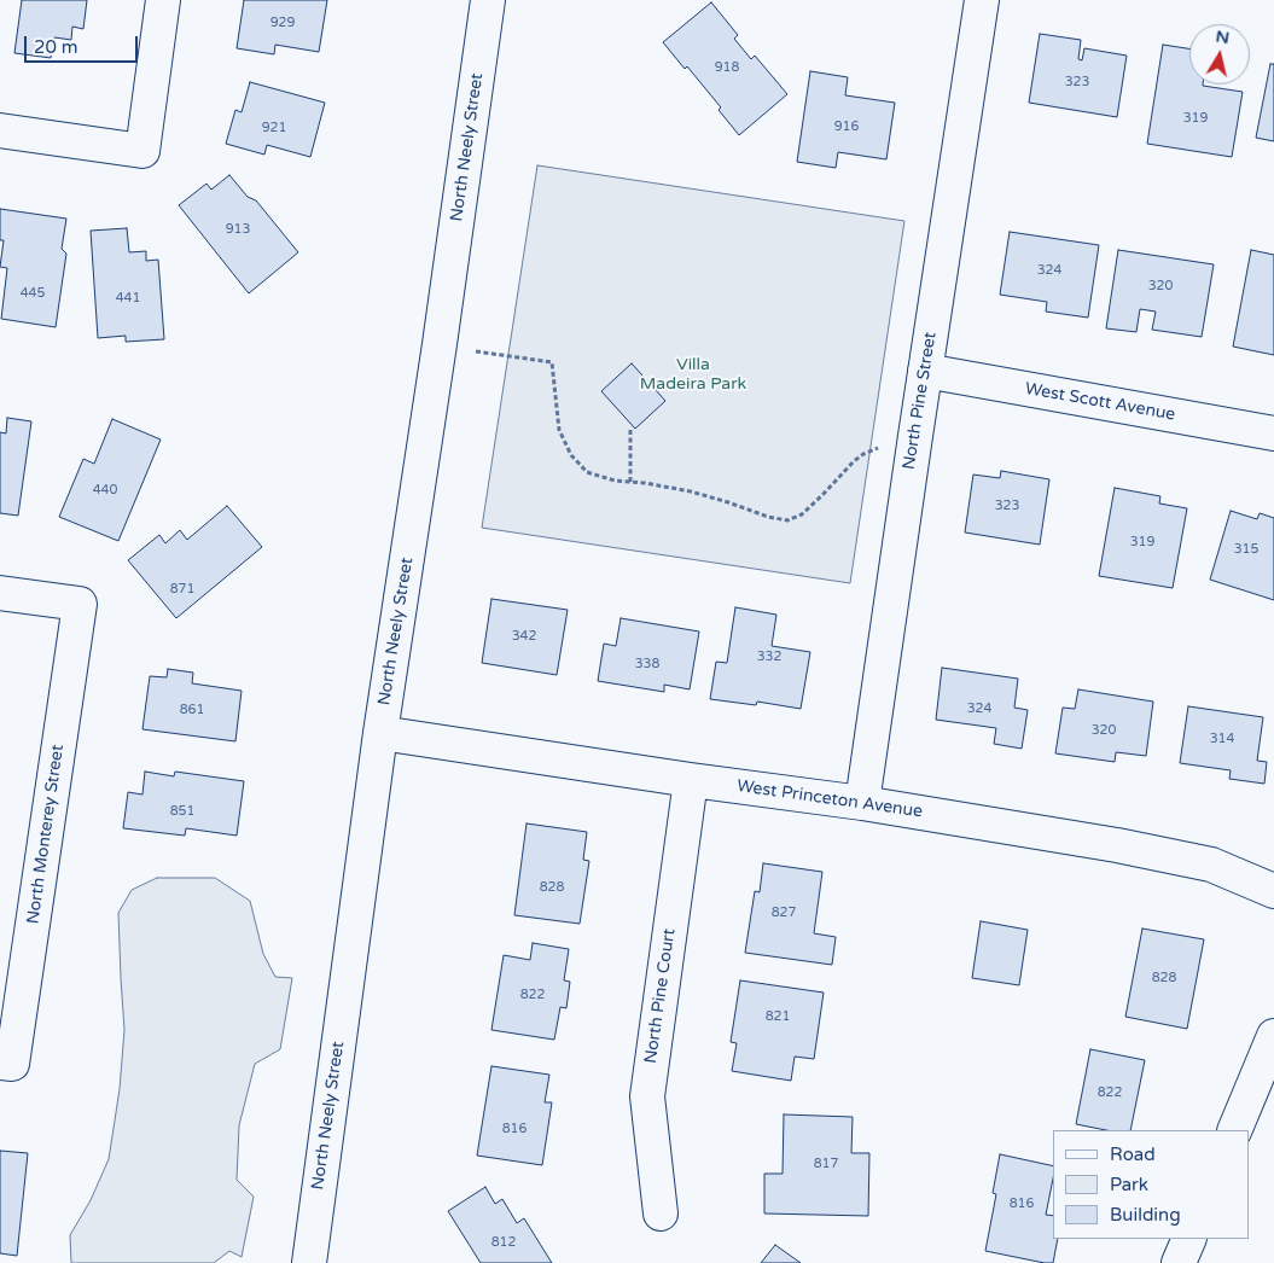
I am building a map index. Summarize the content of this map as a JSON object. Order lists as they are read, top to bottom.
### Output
{
  "streets": {
    "street": [
      "North Neely Street",
      "North Pine Street",
      "West Scott Avenue",
      "West Princeton Avenue",
      "North Monterey Street",
      "North Pine Court"
    ]
  },
  "crossings": [
    ["North Neely Street", "West Princeton Avenue"],
    ["North Pine Street", "West Scott Avenue"],
    ["North Pine Street", "West Princeton Avenue"],
    ["West Princeton Avenue", "North Pine Court"]
  ],
  "parks": ["Villa Madeira Park"],
  "house_numbers": [
    "929",
    "918",
    "323",
    "319",
    "916",
    "921",
    "913",
    "324",
    "320",
    "445",
    "441",
    "440",
    "323",
    "319",
    "315",
    "871",
    "342",
    "332",
    "338",
    "324",
    "861",
    "320",
    "314",
    "851",
    "828",
    "827",
    "828",
    "822",
    "821",
    "822",
    "816",
    "817",
    "816",
    "812"
  ],
  "legend": ["Road", "Park", "Building"],
  "scale_bar": "20 m",
  "north": "top"
}
